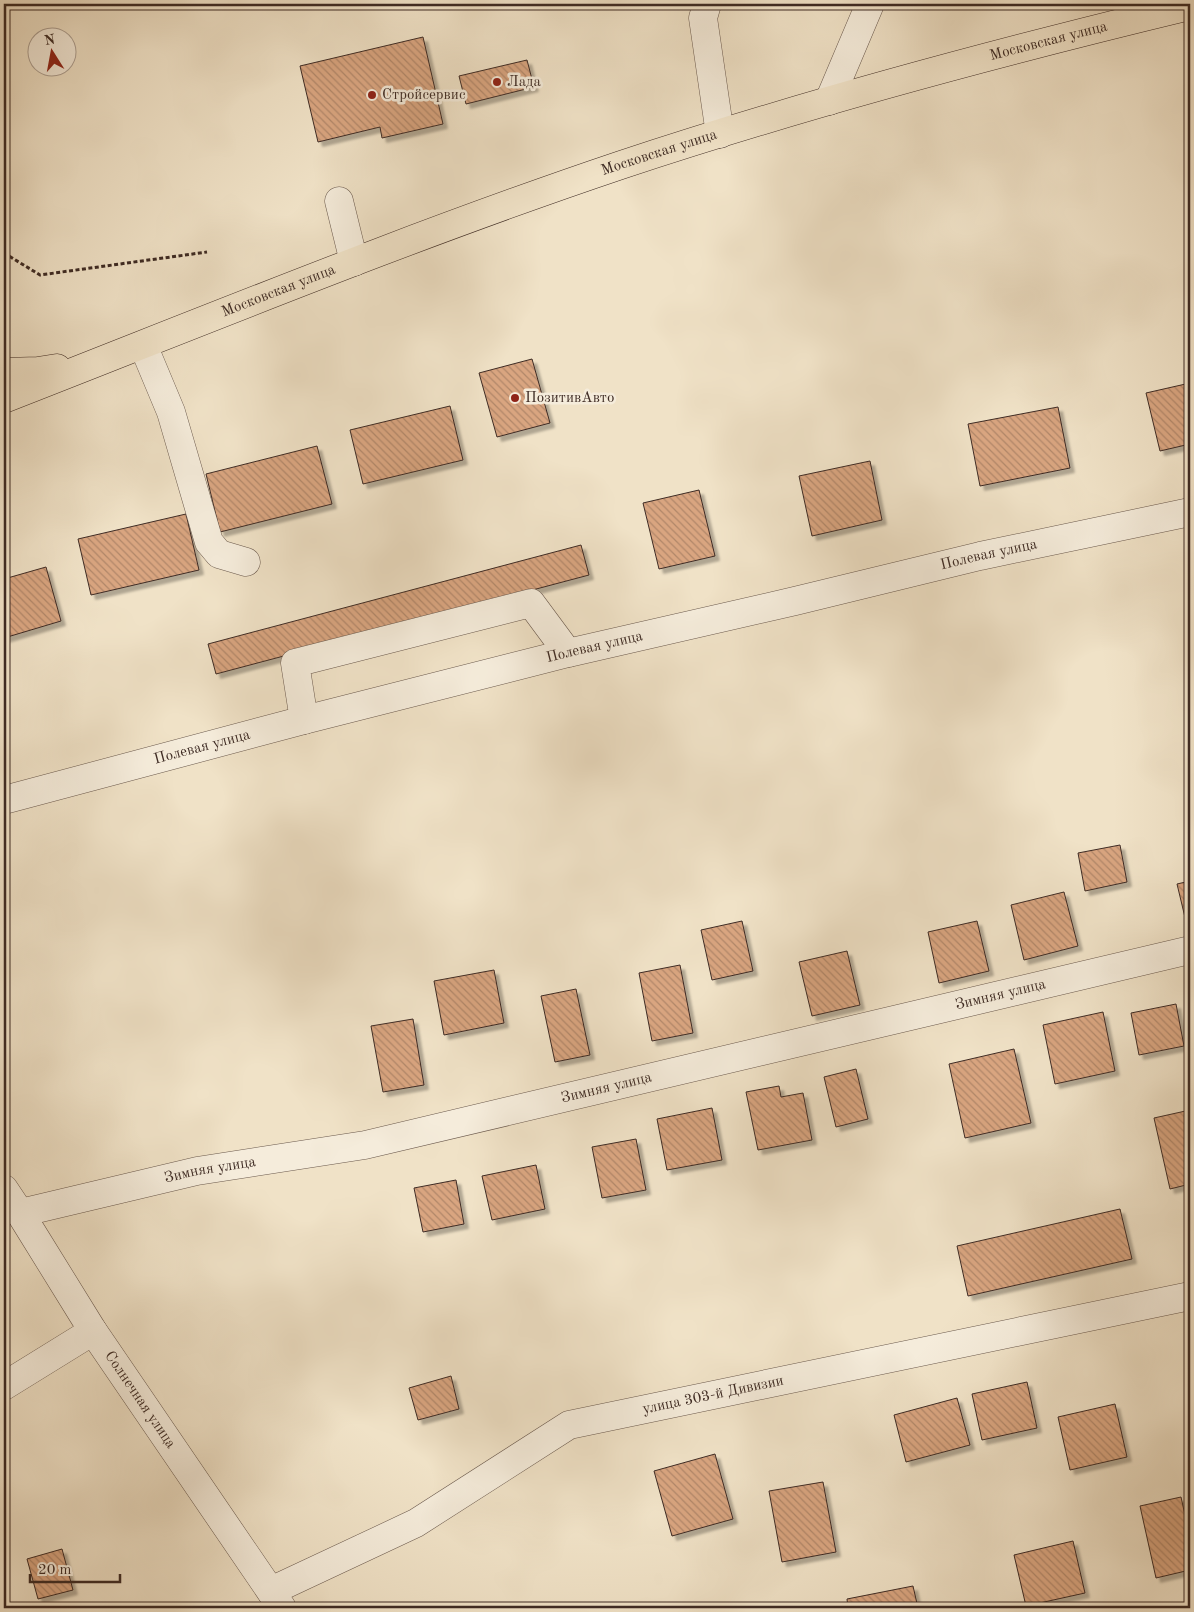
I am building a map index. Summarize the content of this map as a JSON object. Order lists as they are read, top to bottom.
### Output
{
  "streets": {
    "main road": ["Московская улица"],
    "street": [
      "Полевая улица",
      "Зимняя улица",
      "улица 303-й Дивизии",
      "Солнечная улица"
    ]
  },
  "crossings": [
    ["Зимняя улица", "Солнечная улица"],
    ["улица 303-й Дивизии", "Солнечная улица"]
  ],
  "places": ["Лада", "Стройсервис", "ПозитивАвто"],
  "scale_bar": "20 m",
  "north": "top"
}
